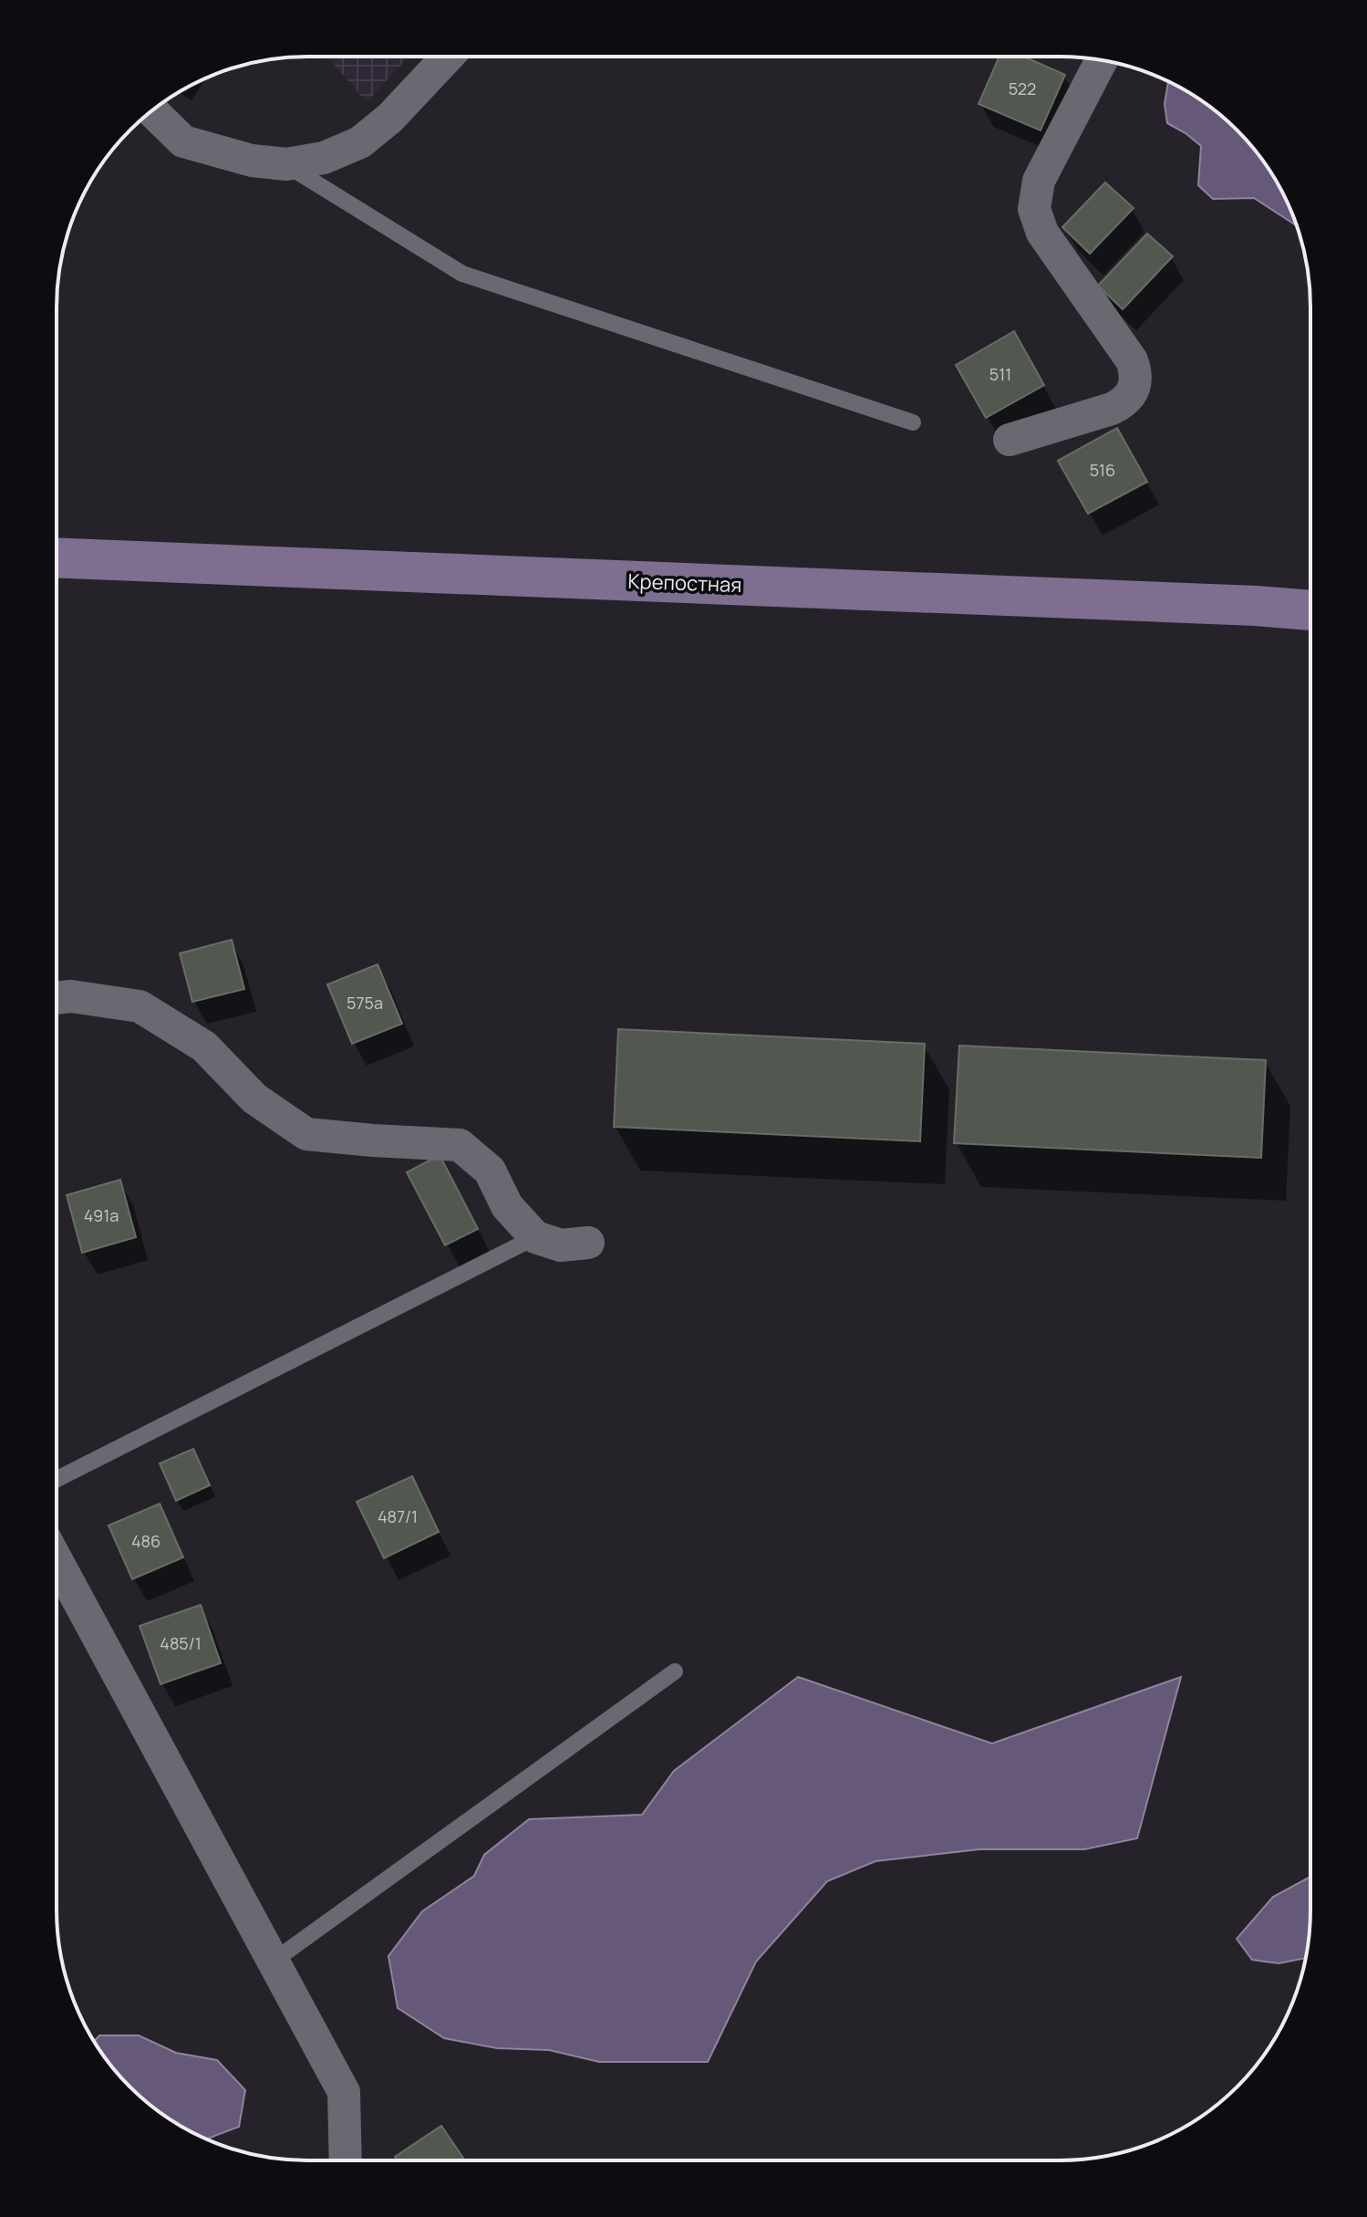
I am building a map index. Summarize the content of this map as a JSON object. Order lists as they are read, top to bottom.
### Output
{
  "streets": {
    "street": ["Крепостная"]
  },
  "house_numbers": [
    "522",
    "511",
    "516",
    "575а",
    "491а",
    "487/1",
    "486",
    "485/1"
  ]
}
